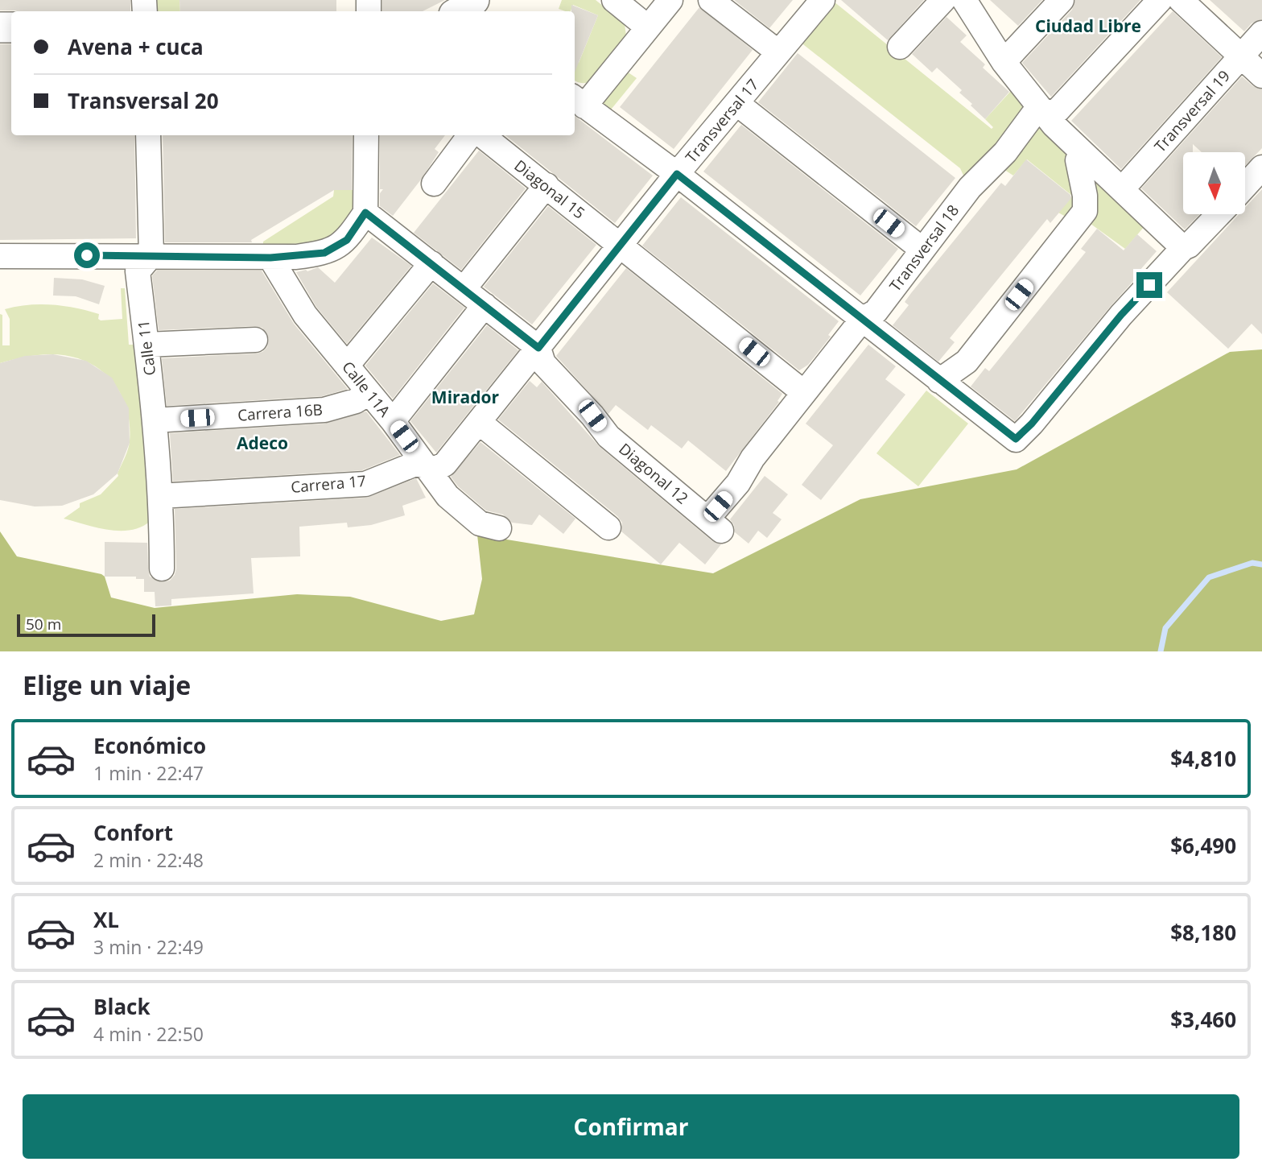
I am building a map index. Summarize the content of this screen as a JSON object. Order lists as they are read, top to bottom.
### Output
{
  "streets": {
    "street": [
      "Transversal 19",
      "Transversal 17",
      "Diagonal 15",
      "Transversal 18",
      "Calle 11",
      "Calle 11A",
      "Carrera 16B",
      "Diagonal 12",
      "Carrera 17"
    ]
  },
  "crossings": [
    ["Transversal 17", "Diagonal 15"],
    ["Transversal 17", "Diagonal 12"],
    ["Transversal 17", "Carrera 17"],
    ["Diagonal 15", "Transversal 18"],
    ["Transversal 18", "Diagonal 12"],
    ["Calle 11", "Carrera 16B"],
    ["Calle 11", "Carrera 17"],
    ["Calle 11A", "Carrera 16B"],
    ["Calle 11A", "Carrera 17"],
    ["Diagonal 12", "Carrera 17"]
  ],
  "districts": ["Ciudad Libre", "Mirador", "Adeco"],
  "scale_bar": "50 m",
  "north": "bottom",
  "page": {
    "banner": ["Avena + cuca", "Transversal 20"],
    "scale": "50 m",
    "heading": "Elige un viaje",
    "list": [
      {
        "name": "Económico",
        "note": "1 min · 22:47",
        "value": "$4,810"
      },
      {
        "name": "Confort",
        "note": "2 min · 22:48",
        "value": "$6,490"
      },
      {
        "name": "XL",
        "note": "3 min · 22:49",
        "value": "$8,180"
      },
      {
        "name": "Black",
        "note": "4 min · 22:50",
        "value": "$3,460"
      }
    ],
    "buttons": "Confirmar"
  }
}
